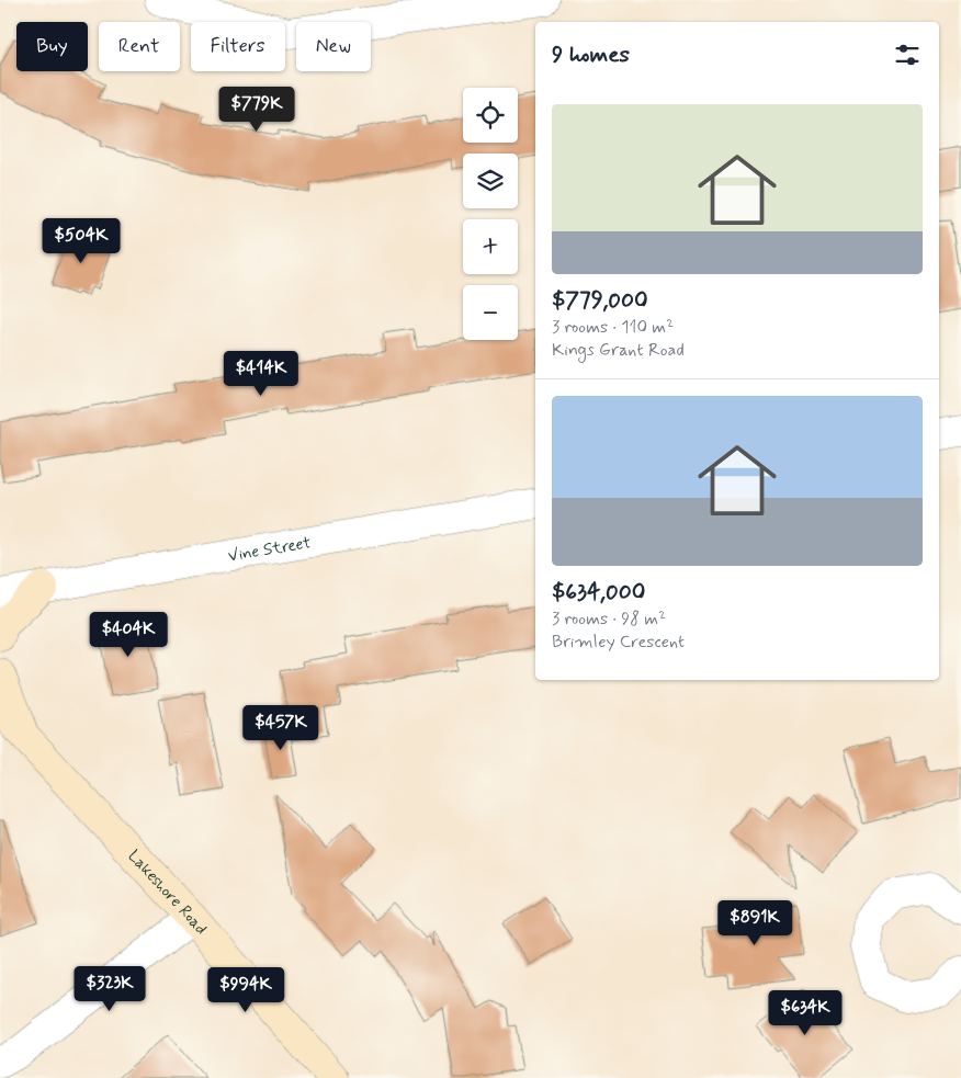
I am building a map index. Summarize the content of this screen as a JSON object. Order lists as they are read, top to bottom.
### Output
{
  "streets": {
    "main road": ["Lakeshore Road"],
    "street": ["Vine Street"]
  },
  "page": {
    "chip": [
      "Buy",
      "Rent",
      "Filters",
      "New"
    ],
    "heading": "9 homes",
    "price": [
      "$779K",
      "$504K",
      "$414K",
      "$404K",
      "$457K",
      "$891K",
      "$323K",
      "$994K",
      "$634K"
    ],
    "map_buttons": ["+", "−"],
    "list": [
      {
        "name": "$779,000",
        "note": "3 rooms · 110 m² · Kings Grant Road"
      },
      {
        "name": "$634,000",
        "note": "3 rooms · 98 m² · Brimley Crescent"
      }
    ]
  }
}
